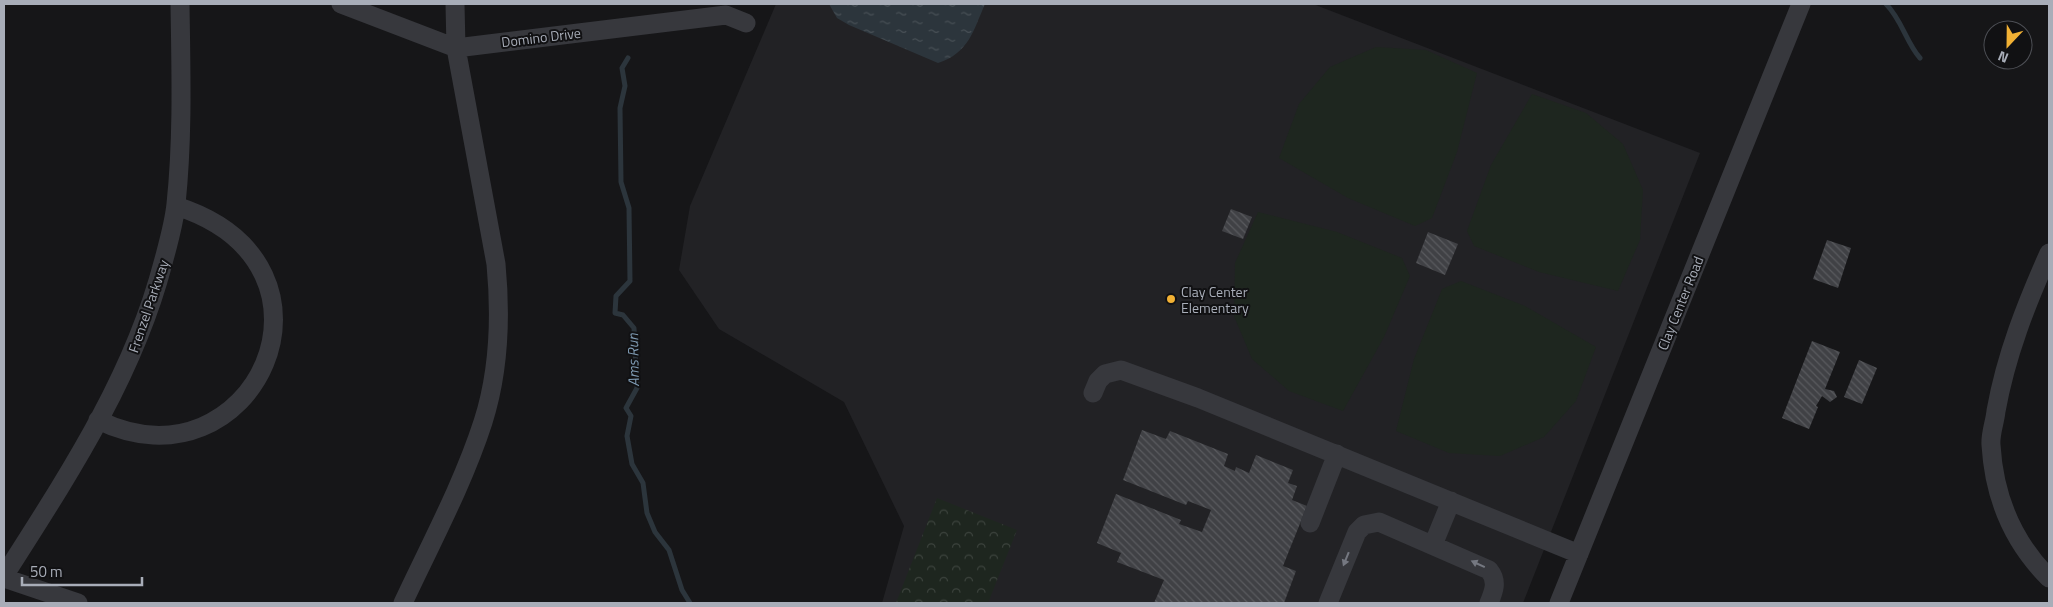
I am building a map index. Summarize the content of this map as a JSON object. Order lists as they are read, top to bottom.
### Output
{
  "streets": {
    "street": ["Domino Drive", "Clay Center Road", "Frenzel Parkway"]
  },
  "water": ["Ams Run"],
  "places": ["Clay Center Elementary"],
  "scale_bar": "50 m",
  "north": "bottom"
}
